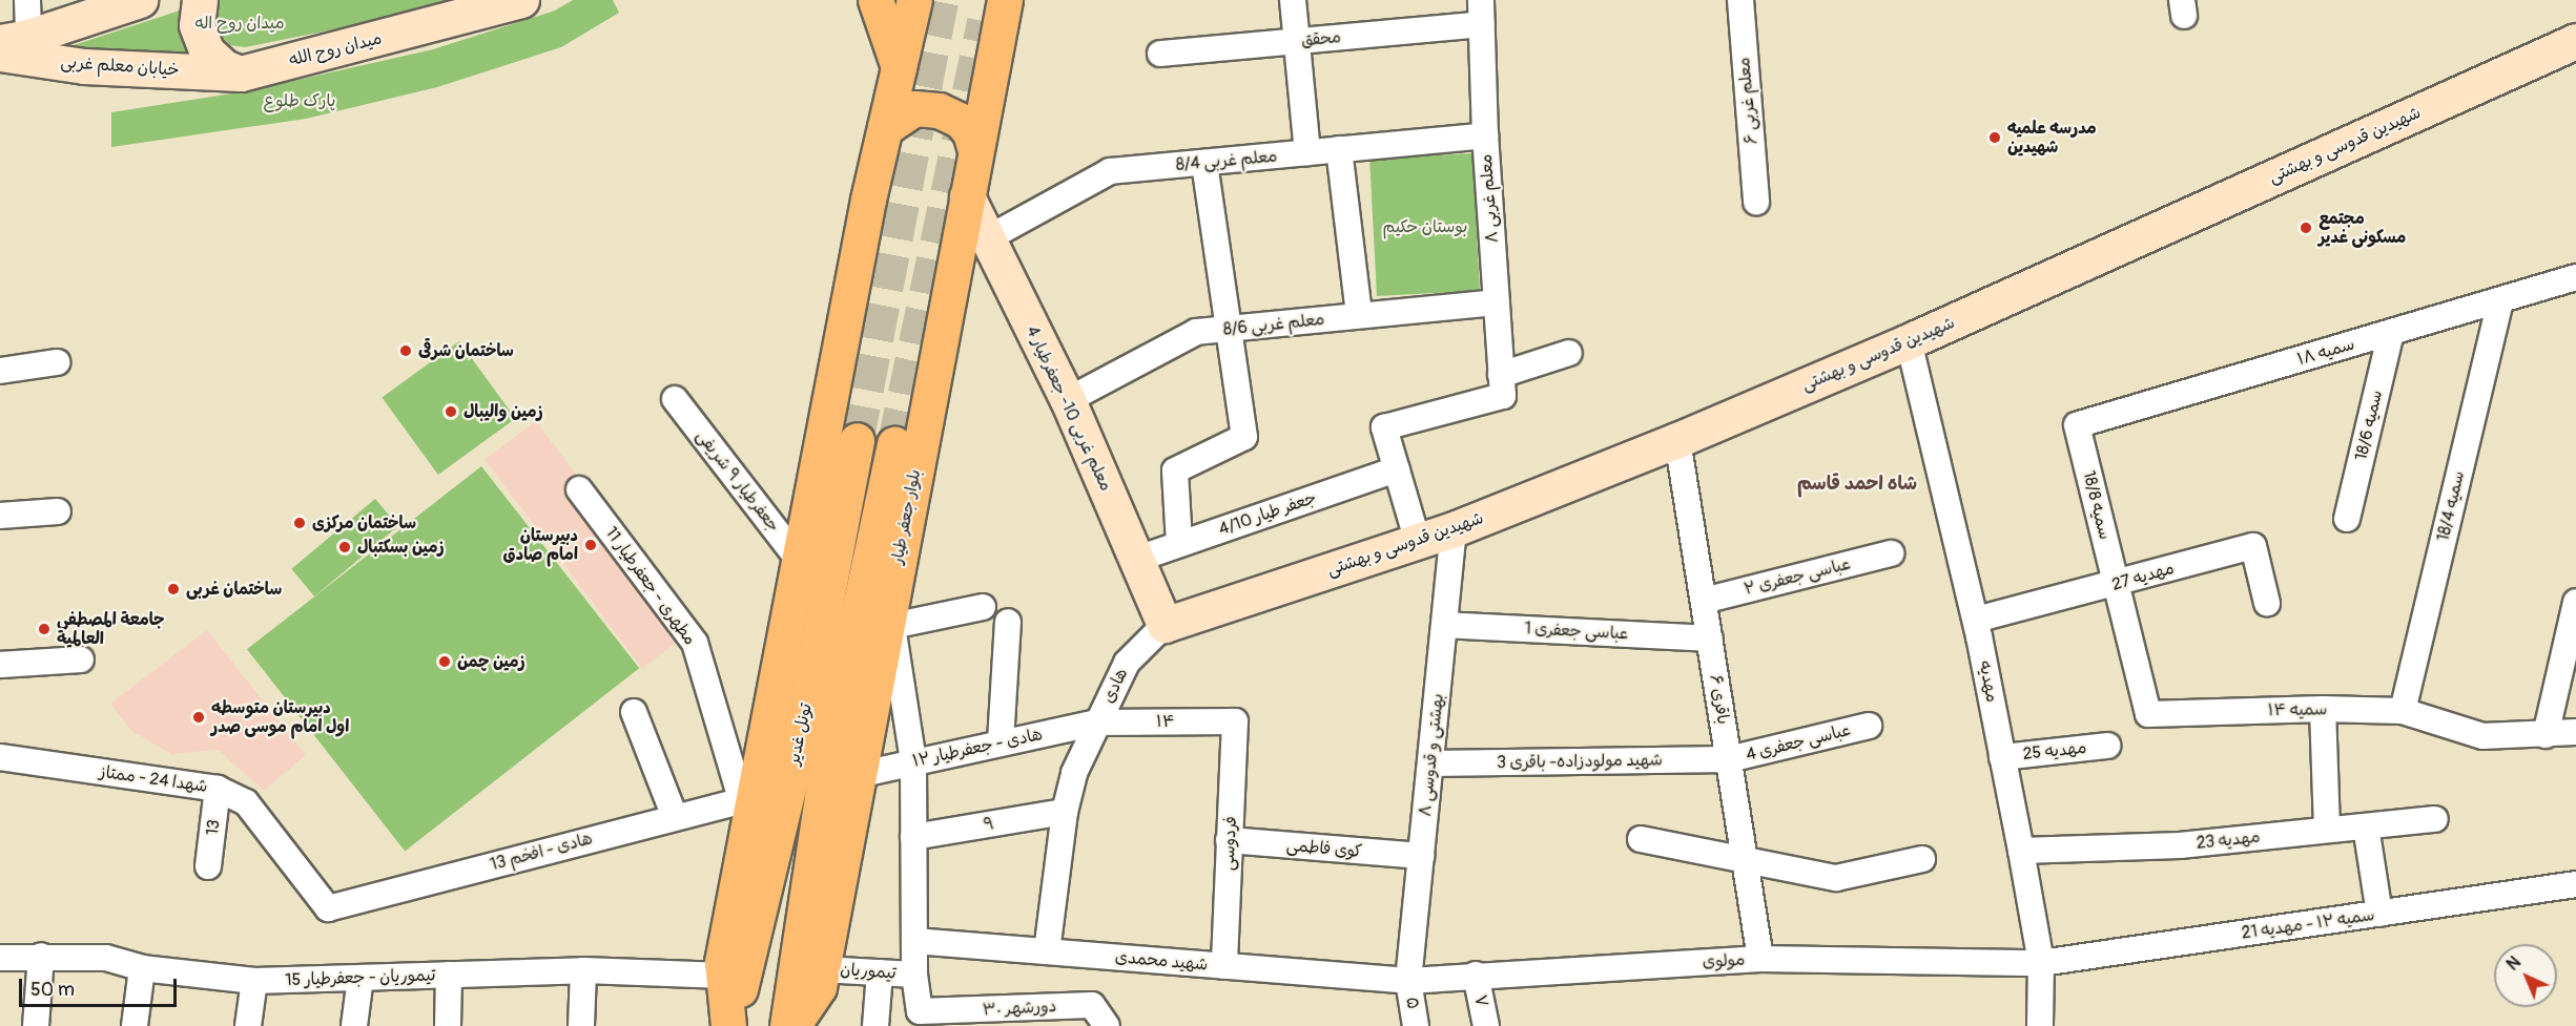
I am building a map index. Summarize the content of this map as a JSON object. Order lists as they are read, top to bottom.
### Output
{
  "streets": {
    "main road": ["بلوار جعفر طیار", "تونل غدیر"],
    "street": [
      "محقق",
      "میدان روح الله",
      "خیابان معلم غربی",
      "معلم غربی ۶",
      "شهیدین قدوسی و بهشتی",
      "معلم غربی 8/4",
      "معلم غربی ۸",
      "معلم غربی 8/6",
      "سمیه ۱۸",
      "معلم غربی 10- جعفرطیار 4",
      "سمیه 18/6",
      "جعفرطیار ۹ شریفی",
      "سمیه 18/8",
      "سمیه 18/4",
      "جعفر طیار 4/10",
      "عباسی جعفری ۲",
      "مهدیه 27",
      "مطهری - جعفرطیار 11",
      "عباسی جعفری 1",
      "مهدیه",
      "هادی",
      "۶ باقری",
      "سمیه ۱۴",
      "۱۴",
      "عباسی جعفری 4",
      "هادی - جعفرطیار ۱۲",
      "مهدیه 25",
      "بهشتی و قدوسی ۸",
      "شهید مولودزاده- باقری 3",
      "شهدا 24 - ممتاز",
      "۹",
      "13",
      "مهدیه 23",
      "فردوسی",
      "کوی فاطمی",
      "هادی - افخم 13",
      "سمیه ۱۲ - مهدیه 21",
      "شهید محمدی",
      "مولوی",
      "تیموریان",
      "تیموریان - جعفرطیار 15",
      "۷",
      "۵",
      "دورشهر ۳۰"
    ]
  },
  "crossings": [
    ["محقق", "معلم غربی ۸"],
    ["میدان روح الله", "خیابان معلم غربی"],
    ["شهیدین قدوسی و بهشتی", "معلم غربی 10- جعفرطیار 4"],
    ["شهیدین قدوسی و بهشتی", "مهدیه"],
    ["شهیدین قدوسی و بهشتی", "هادی"],
    ["شهیدین قدوسی و بهشتی", "۶ باقری"],
    ["شهیدین قدوسی و بهشتی", "بهشتی و قدوسی ۸"],
    ["معلم غربی 8/4", "معلم غربی ۸"],
    ["معلم غربی 8/4", "معلم غربی 10- جعفرطیار 4"],
    ["معلم غربی ۸", "معلم غربی 8/6"],
    ["معلم غربی 8/6", "معلم غربی 10- جعفرطیار 4"],
    ["سمیه ۱۸", "سمیه 18/6"],
    ["سمیه ۱۸", "سمیه 18/8"],
    ["سمیه ۱۸", "سمیه 18/4"],
    ["معلم غربی 10- جعفرطیار 4", "جعفر طیار 4/10"],
    ["معلم غربی 10- جعفرطیار 4", "بلوار جعفر طیار"],
    ["معلم غربی 10- جعفرطیار 4", "هادی"],
    ["سمیه 18/8", "مهدیه 27"],
    ["سمیه 18/8", "سمیه ۱۴"],
    ["سمیه 18/4", "سمیه ۱۴"],
    ["بلوار جعفر طیار", "هادی - جعفرطیار ۱۲"],
    ["بلوار جعفر طیار", "تیموریان"],
    ["عباسی جعفری ۲", "۶ باقری"],
    ["مهدیه 27", "مهدیه"],
    ["مهدیه 27", "سمیه ۱۴"],
    ["مطهری - جعفرطیار 11", "هادی - افخم 13"],
    ["عباسی جعفری 1", "۶ باقری"],
    ["عباسی جعفری 1", "بهشتی و قدوسی ۸"],
    ["مهدیه", "مهدیه 25"],
    ["مهدیه", "مهدیه 23"],
    ["مهدیه", "سمیه ۱۲ - مهدیه 21"],
    ["مهدیه", "مولوی"],
    ["هادی", "۱۴"],
    ["هادی", "هادی - جعفرطیار ۱۲"],
    ["هادی", "۹"],
    ["هادی", "شهید محمدی"],
    ["۶ باقری", "عباسی جعفری 4"],
    ["۶ باقری", "شهید مولودزاده- باقری 3"],
    ["۶ باقری", "مولوی"],
    ["۱۴", "هادی - جعفرطیار ۱۲"],
    ["۱۴", "فردوسی"],
    ["عباسی جعفری 4", "شهید مولودزاده- باقری 3"],
    ["بهشتی و قدوسی ۸", "شهید مولودزاده- باقری 3"],
    ["بهشتی و قدوسی ۸", "کوی فاطمی"],
    ["بهشتی و قدوسی ۸", "شهید محمدی"],
    ["بهشتی و قدوسی ۸", "مولوی"],
    ["بهشتی و قدوسی ۸", "۵"],
    ["شهدا 24 - ممتاز", "13"],
    ["شهدا 24 - ممتاز", "هادی - افخم 13"],
    ["فردوسی", "کوی فاطمی"],
    ["فردوسی", "شهید محمدی"],
    ["سمیه ۱۲ - مهدیه 21", "مولوی"],
    ["شهید محمدی", "مولوی"],
    ["شهید محمدی", "۵"],
    ["مولوی", "۷"],
    ["مولوی", "۵"],
    ["تیموریان", "دورشهر ۳۰"]
  ],
  "districts": ["شاه احمد قاسم"],
  "parks": ["میدان روح اله", "پارک طلوع", "بوستان حکیم"],
  "places": [
    "مدرسه علمیه شهیدین",
    "مجتمع مسکونی غدیر",
    "ساختمان شرقی",
    "زمین والیبال",
    "ساختمان مرکزی",
    "دبیرستان امام صادق",
    "زمین بسکتبال",
    "ساختمان غربی",
    "جامعة المصطفی العالمیة",
    "زمین چمن",
    "دبیرستان متوسطه اول امام موسی صدر"
  ],
  "scale_bar": "50 m",
  "north": "top left"
}
